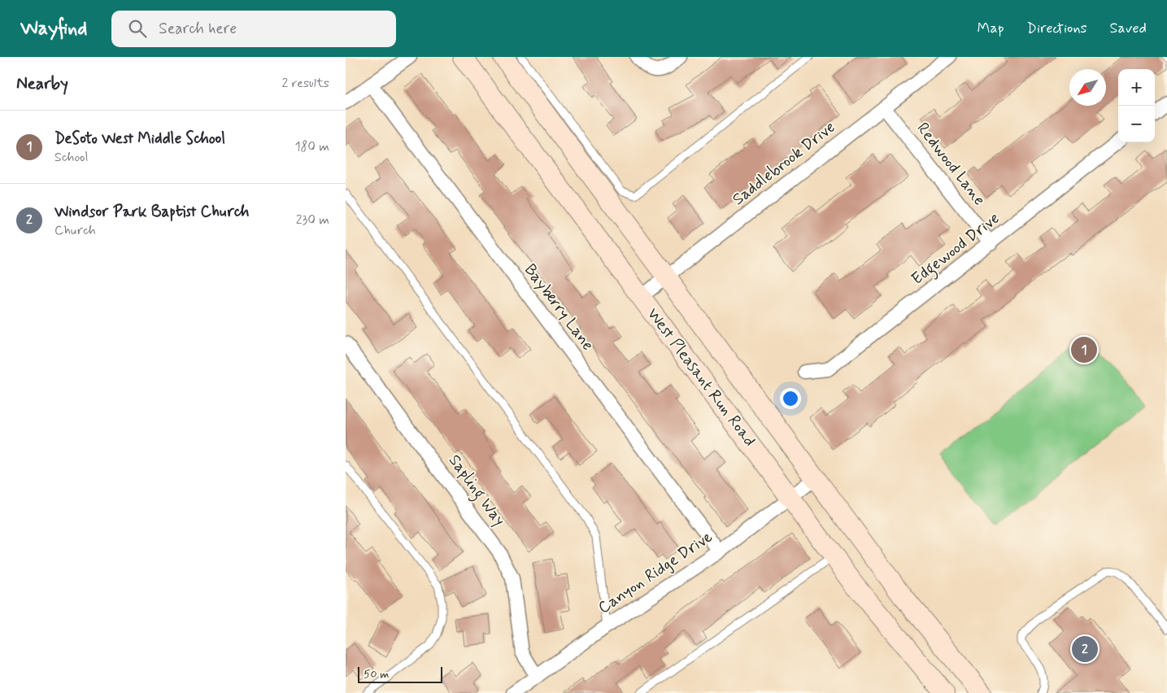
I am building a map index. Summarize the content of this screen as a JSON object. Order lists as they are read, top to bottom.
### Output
{
  "streets": {
    "main road": ["West Pleasant Run Road"],
    "street": [
      "Saddlebrook Drive",
      "Redwood Lane",
      "Edgewood Drive",
      "Bayberry Lane",
      "Sapling Way",
      "Canyon Ridge Drive"
    ]
  },
  "crossings": [
    ["Saddlebrook Drive", "Redwood Lane"],
    ["Saddlebrook Drive", "West Pleasant Run Road"],
    ["Redwood Lane", "Edgewood Drive"],
    ["Bayberry Lane", "Canyon Ridge Drive"],
    ["West Pleasant Run Road", "Canyon Ridge Drive"],
    ["Sapling Way", "Canyon Ridge Drive"]
  ],
  "scale_bar": "50 m",
  "north": "bottom left",
  "page": {
    "header": "Wayfind",
    "search": "Search here",
    "nav": ["Map", "Directions", "Saved"],
    "heading": ["Nearby", "2 results"],
    "map_buttons": ["+", "−"],
    "list": [
      {
        "mark": "1",
        "name": "DeSoto West Middle School",
        "note": "School",
        "value": "180 m"
      },
      {
        "mark": "2",
        "name": "Windsor Park Baptist Church",
        "note": "Church",
        "value": "230 m"
      }
    ],
    "pins": ["1", "2"],
    "scale": "50 m"
  }
}
